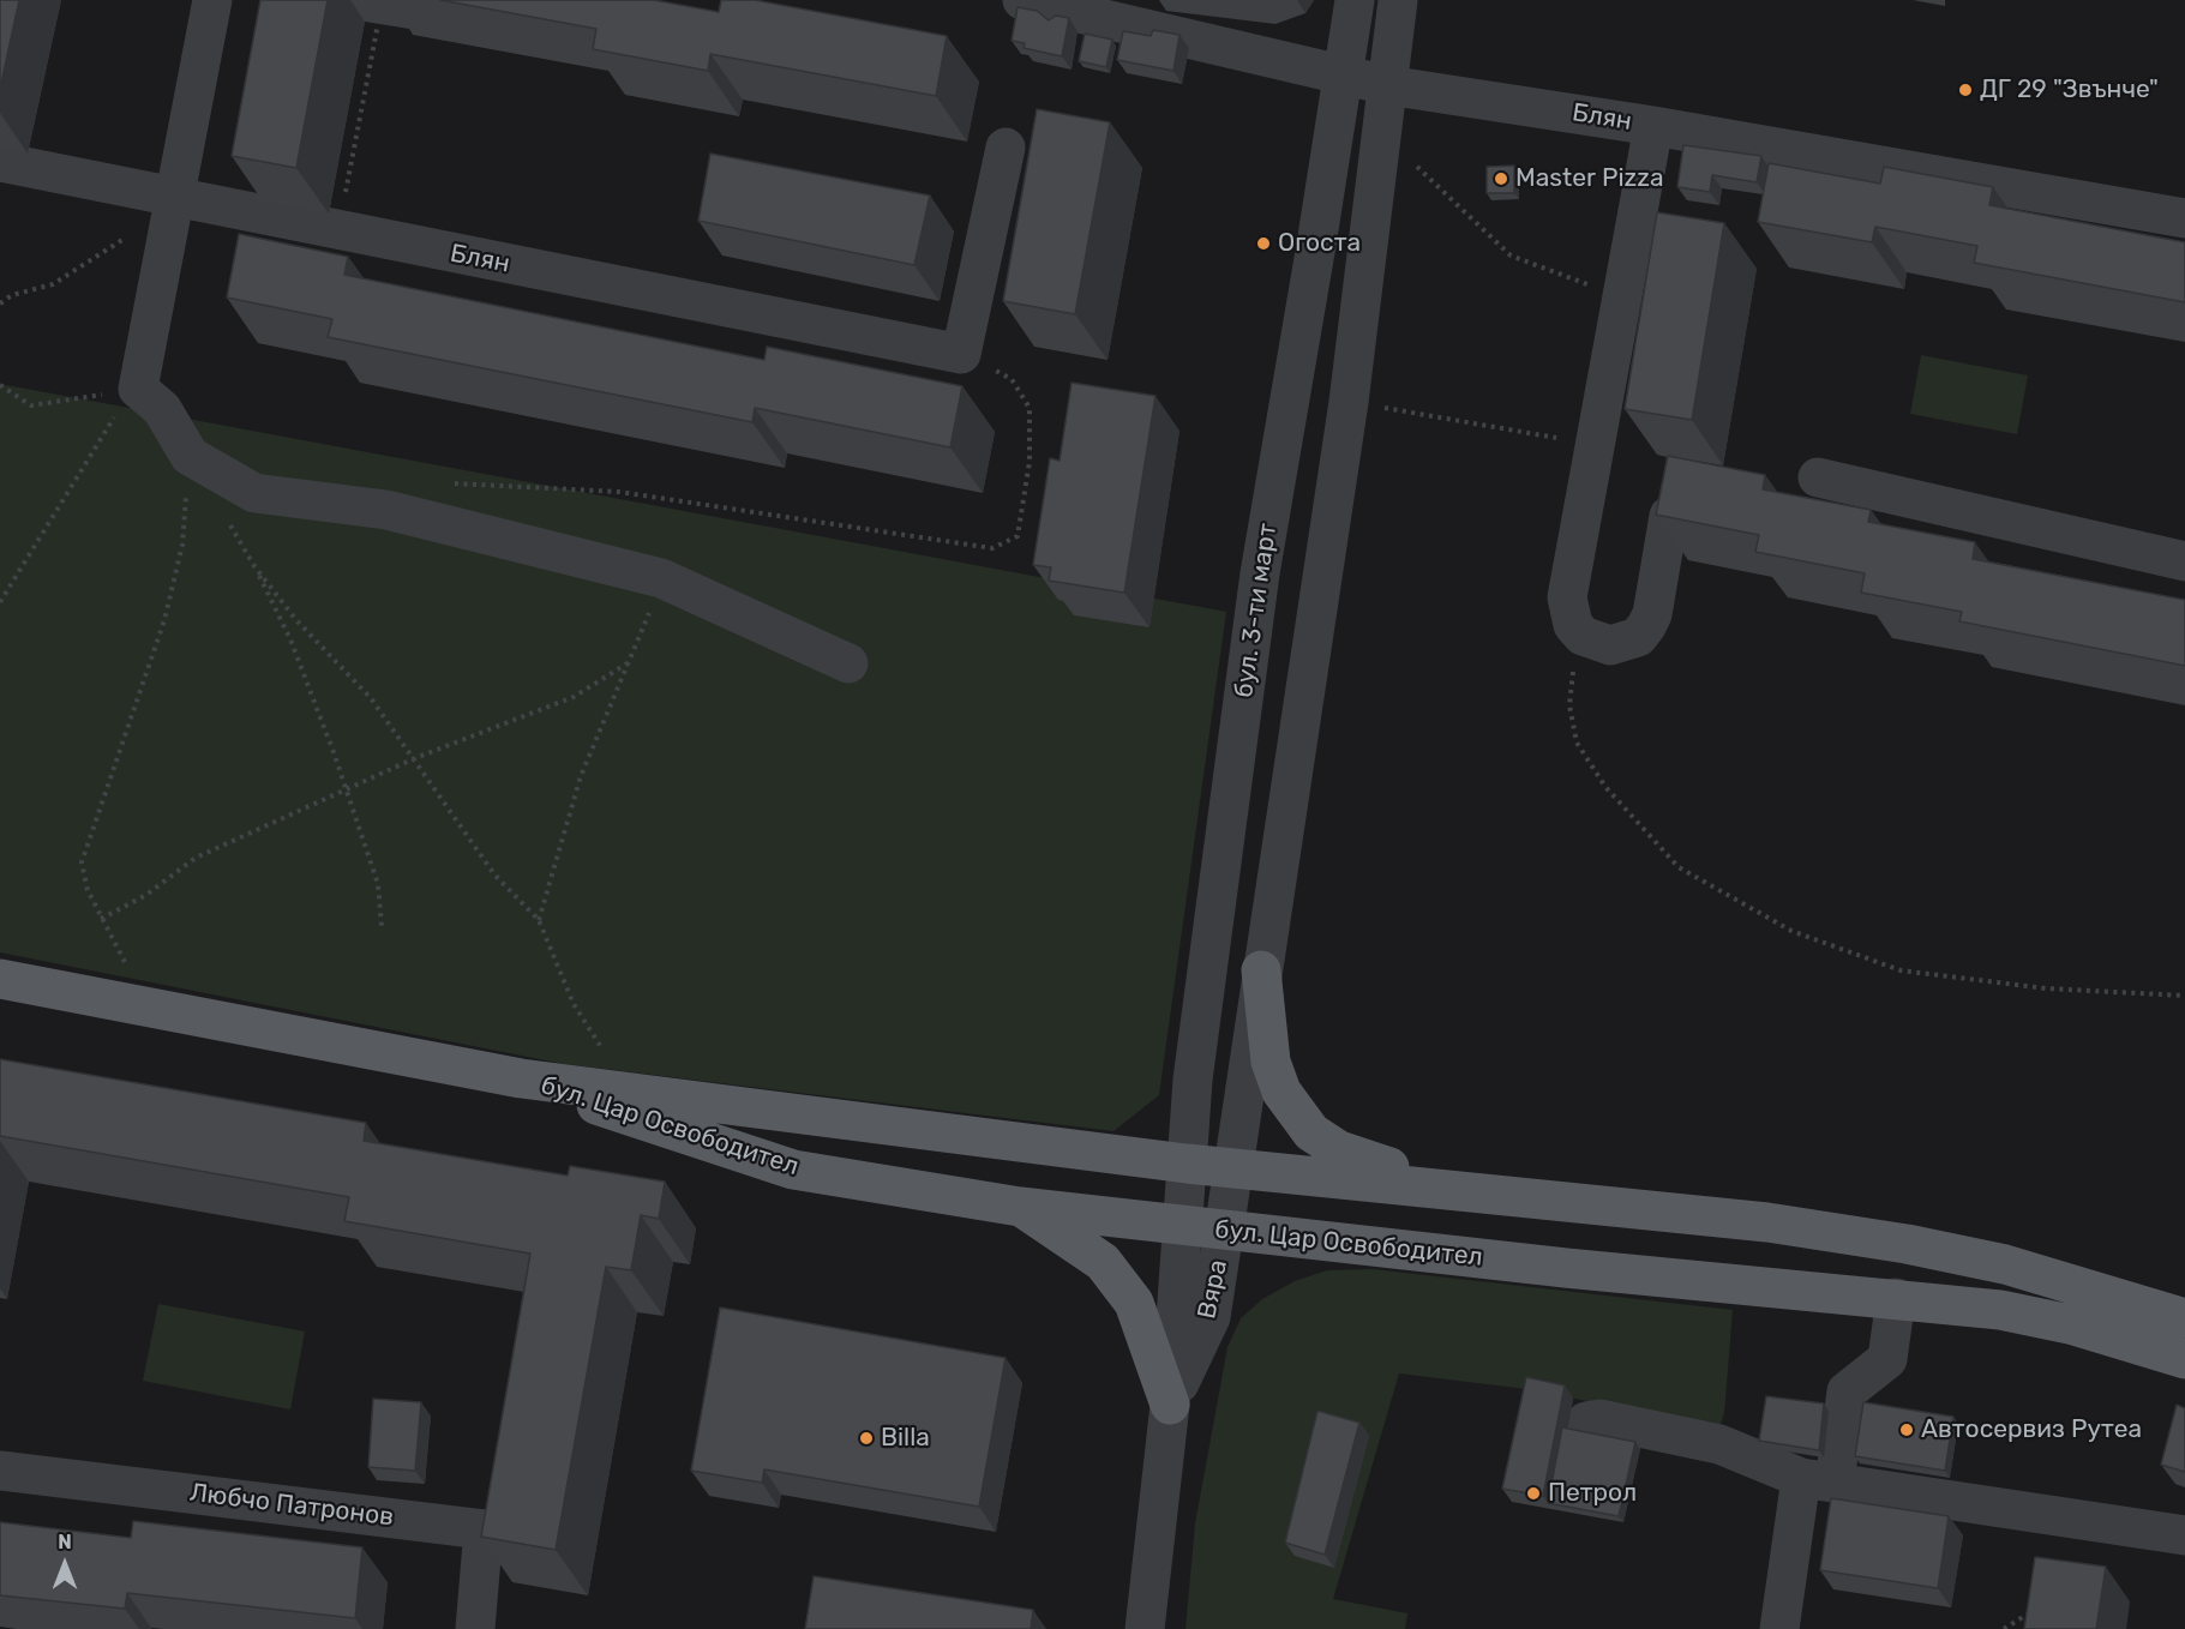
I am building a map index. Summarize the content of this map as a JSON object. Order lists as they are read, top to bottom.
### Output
{
  "streets": {
    "main road": ["бул. Цар Освободител"],
    "street": [
      "Блян",
      "бул. 3-ти март",
      "Вяра",
      "Любчо Патронов"
    ]
  },
  "crossings": [
    ["Блян", "бул. 3-ти март"],
    ["бул. 3-ти март", "бул. Цар Освободител"],
    ["бул. 3-ти март", "Вяра"],
    ["бул. Цар Освободител", "Вяра"]
  ],
  "places": [
    "ДГ 29 \"Звънче\"",
    "Master Pizza",
    "Огоста",
    "Автосервиз Рутеа",
    "Billa",
    "Петрол"
  ],
  "north": "top"
}
